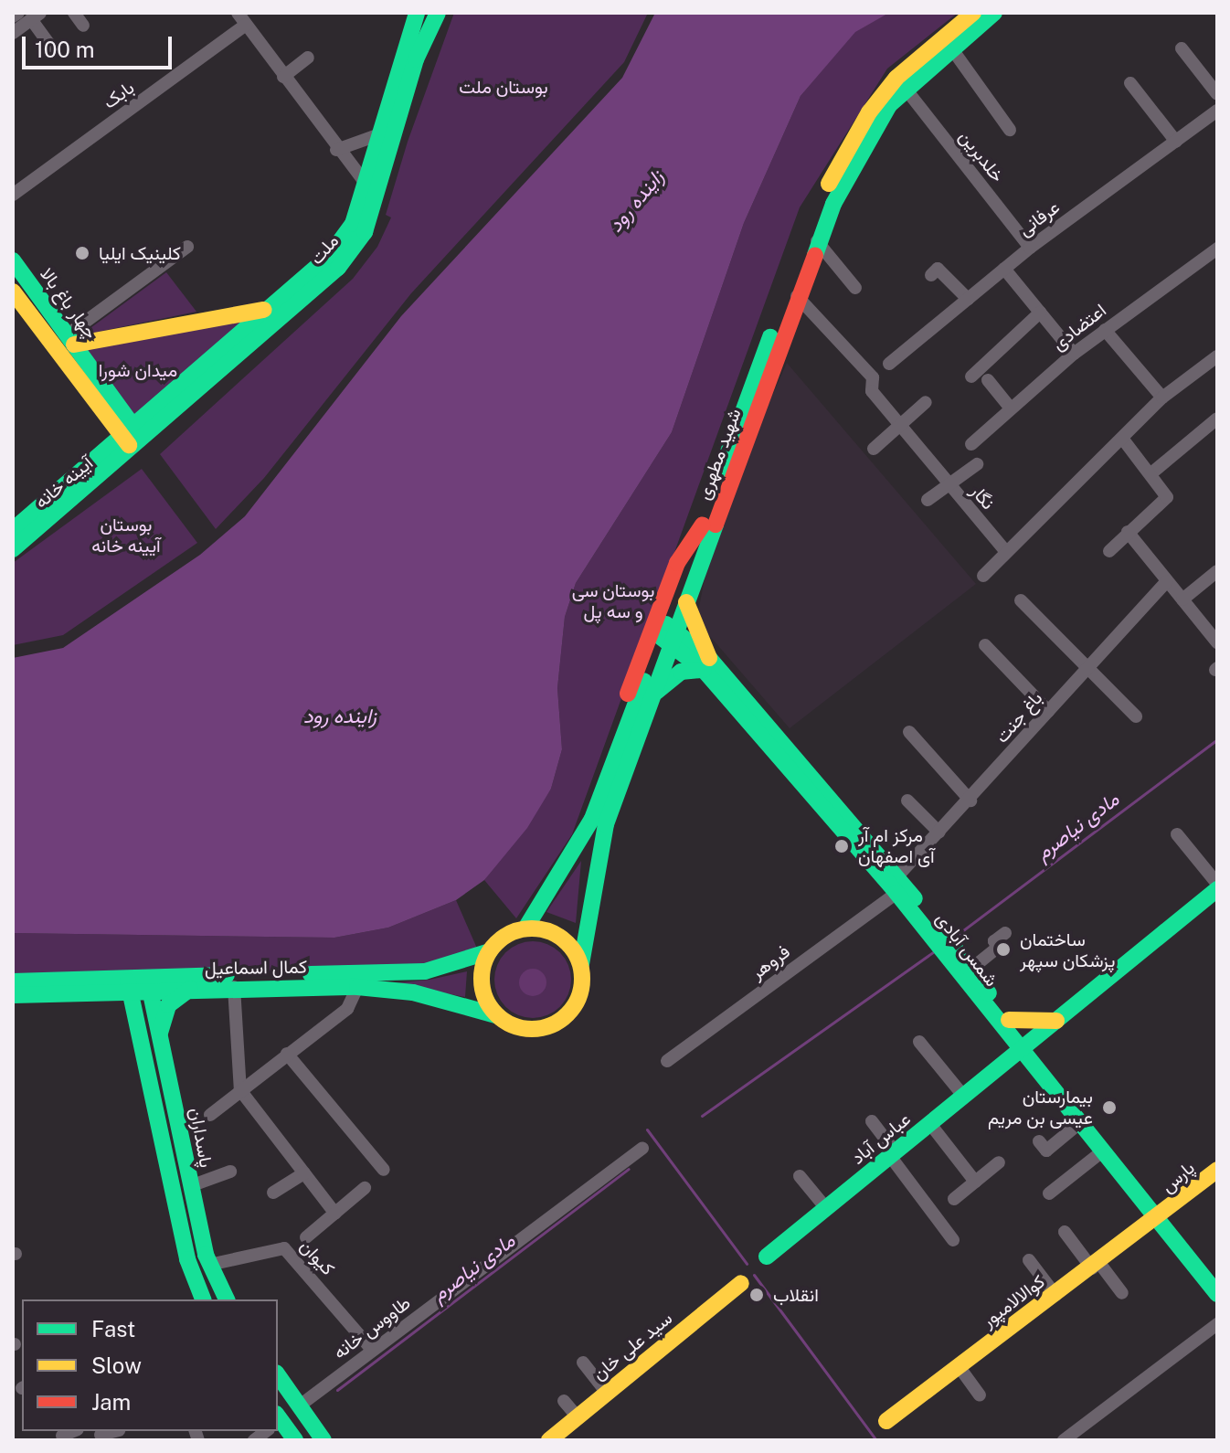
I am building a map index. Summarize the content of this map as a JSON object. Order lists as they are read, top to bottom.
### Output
{
  "streets": {
    "main road": [
      "ملت",
      "چهار باغ بالا",
      "شهید مطهری",
      "آیینه خانه",
      "شمس آبادی",
      "کمال اسماعیل",
      "پاسداران",
      "عباس آباد",
      "پارس",
      "کوالالامپور",
      "سید علی خان"
    ],
    "street": [
      "بابک",
      "خلدبرین",
      "عرفانی",
      "اعتضادی",
      "نگار",
      "باغ جنت",
      "فروهر",
      "کیوان",
      "طاووس خانه"
    ]
  },
  "crossings": [
    ["خلدبرین", "عرفانی"],
    ["خلدبرین", "شهید مطهری"],
    ["ملت", "چهار باغ بالا"],
    ["ملت", "آیینه خانه"],
    ["چهار باغ بالا", "آیینه خانه"],
    ["شهید مطهری", "نگار"],
    ["شهید مطهری", "شمس آبادی"],
    ["شهید مطهری", "کمال اسماعیل"],
    ["باغ جنت", "شمس آبادی"],
    ["باغ جنت", "فروهر"],
    ["شمس آبادی", "فروهر"],
    ["شمس آبادی", "عباس آباد"],
    ["شمس آبادی", "پارس"],
    ["شمس آبادی", "کوالالامپور"],
    ["کمال اسماعیل", "پاسداران"],
    ["پاسداران", "کیوان"],
    ["پارس", "کوالالامپور"],
    ["کیوان", "طاووس خانه"]
  ],
  "water": ["زاینده رود", "مادی نیاصرم"],
  "parks": [
    "بوستان ملت",
    "میدان شورا",
    "بوستان آیینه خانه",
    "بوستان سی و سه پل"
  ],
  "places": [
    "کلینیک ایلیا",
    "مرکز ام آر آی اصفهان",
    "ساختمان پزشکان سپهر",
    "بیمارستان عیسی بن مریم",
    "انقلاب"
  ],
  "legend": ["Fast", "Slow", "Jam"],
  "scale_bar": "100 m"
}
